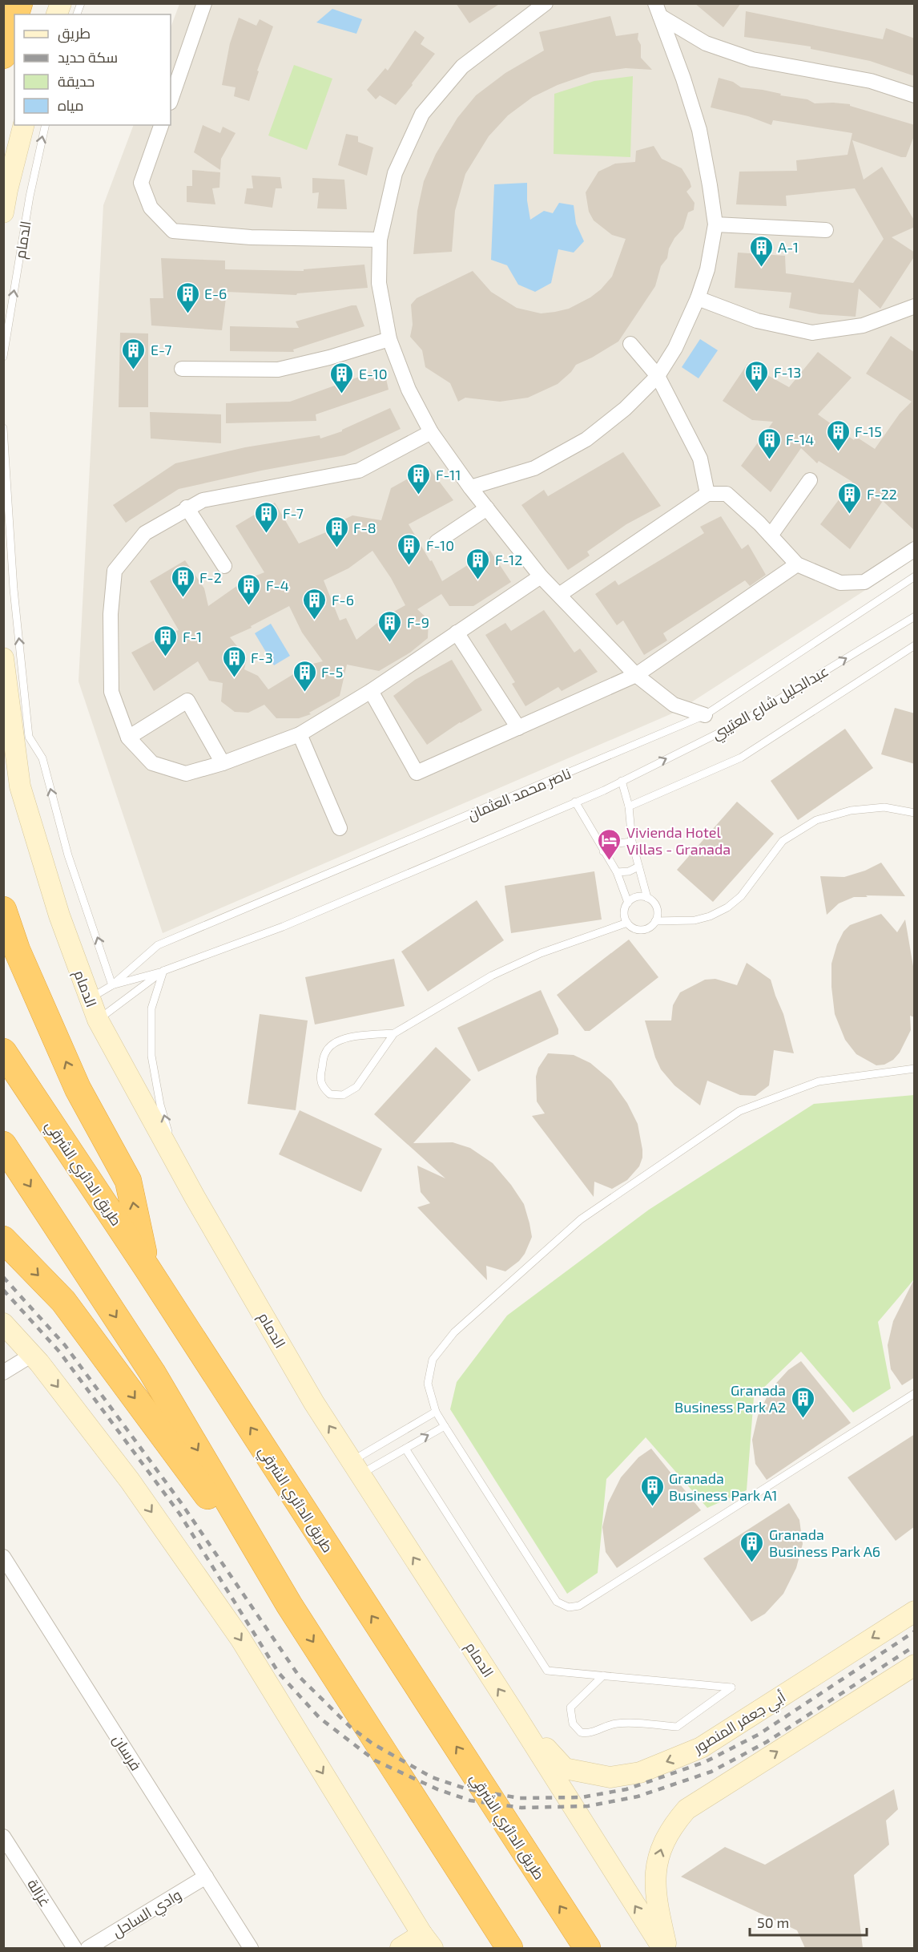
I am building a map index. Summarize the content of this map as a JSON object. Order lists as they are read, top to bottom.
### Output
{
  "streets": {
    "highway": ["طريق الدائري الشرقي"],
    "street": [
      "الدمام",
      "أبي جعفر المنصور",
      "فرسان",
      "غزالة",
      "وادي الساحل"
    ],
    "lane": ["عبدالجليل شارع العتيبي", "ناصر محمد العثمان"]
  },
  "crossings": [
    ["الدمام", "عبدالجليل شارع العتيبي"],
    ["الدمام", "ناصر محمد العثمان"],
    ["الدمام", "أبي جعفر المنصور"],
    ["فرسان", "وادي الساحل"]
  ],
  "one_way": ["الدمام", "أبي جعفر المنصور"],
  "places": {
    "building": [
      "A-1",
      "E-6",
      "E-7",
      "F-13",
      "E-10",
      "F-15",
      "F-14",
      "F-11",
      "F-22",
      "F-7",
      "F-8",
      "F-10",
      "F-12",
      "F-2",
      "F-4",
      "F-6",
      "F-9",
      "F-1",
      "F-3",
      "F-5",
      "Granada Business Park A2",
      "Granada Business Park A1",
      "Granada Business Park A6"
    ],
    "hotel": ["Vivienda Hotel Villas - Granada"]
  },
  "legend": [
    "طريق",
    "سكة حديد",
    "حديقة",
    "مياه"
  ],
  "scale_bar": "50 m"
}
